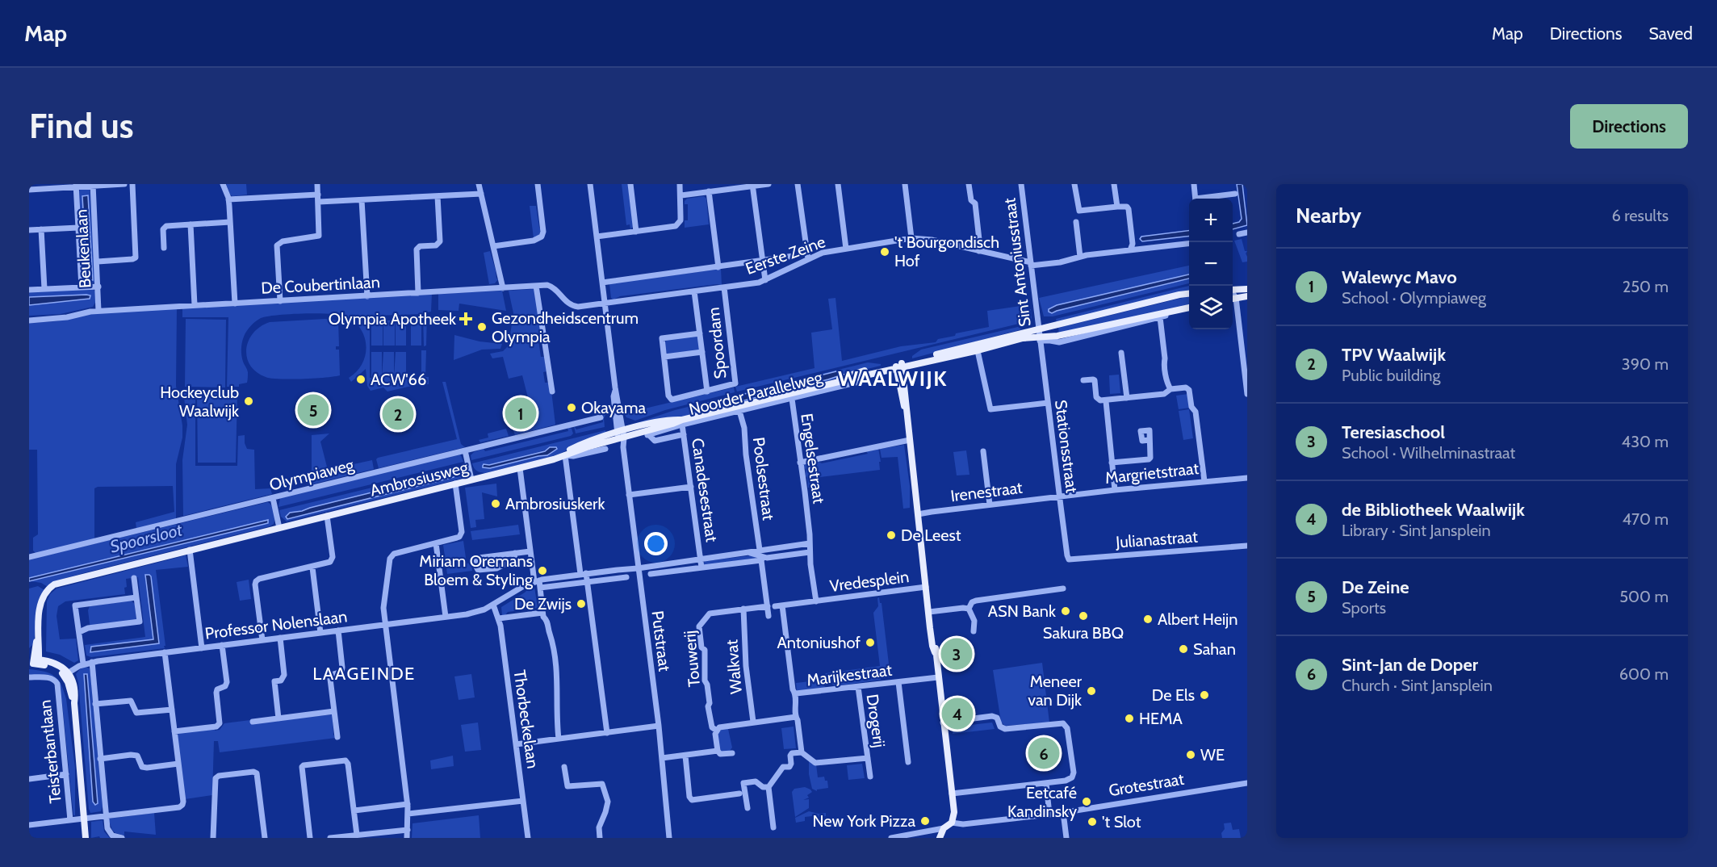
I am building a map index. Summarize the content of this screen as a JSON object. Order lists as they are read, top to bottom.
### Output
{
  "streets": {
    "main road": ["Noorder Parallelweg", "Ambrosiusweg", "Teisterbantlaan"],
    "street": [
      "Beukenlaan",
      "Eerste Zeine",
      "Sint Antoniusstraat",
      "De Coubertinlaan",
      "Spoordam",
      "Stationsstraat",
      "Engelsestraat",
      "Margrietstraat",
      "Olympiaweg",
      "Poolsestraat",
      "Canadesestraat",
      "Irenestraat",
      "Julianastraat",
      "Vredesplein",
      "Professor Nolenslaan",
      "Putstraat",
      "Touwerij",
      "Walkvat",
      "Marijkestraat",
      "Thorbeckelaan",
      "Drogerij",
      "Grotestraat"
    ]
  },
  "crossings": [
    ["Beukenlaan", "De Coubertinlaan"],
    ["Eerste Zeine", "Sint Antoniusstraat"],
    ["Eerste Zeine", "De Coubertinlaan"],
    ["Eerste Zeine", "Spoordam"],
    ["Eerste Zeine", "Putstraat"],
    ["Sint Antoniusstraat", "Noorder Parallelweg"],
    ["Sint Antoniusstraat", "Stationsstraat"],
    ["De Coubertinlaan", "Putstraat"],
    ["Noorder Parallelweg", "Stationsstraat"],
    ["Noorder Parallelweg", "Engelsestraat"],
    ["Noorder Parallelweg", "Ambrosiusweg"],
    ["Noorder Parallelweg", "Poolsestraat"],
    ["Noorder Parallelweg", "Canadesestraat"],
    ["Noorder Parallelweg", "Putstraat"],
    ["Stationsstraat", "Margrietstraat"],
    ["Stationsstraat", "Irenestraat"],
    ["Stationsstraat", "Julianastraat"],
    ["Engelsestraat", "Vredesplein"],
    ["Margrietstraat", "Irenestraat"],
    ["Ambrosiusweg", "Putstraat"],
    ["Vredesplein", "Marijkestraat"],
    ["Professor Nolenslaan", "Thorbeckelaan"],
    ["Professor Nolenslaan", "Teisterbantlaan"],
    ["Touwerij", "Walkvat"],
    ["Marijkestraat", "Drogerij"]
  ],
  "districts": ["WAALWIJK", "LAAGEINDE"],
  "water": ["Spoorsloot"],
  "places": {
    "other": [
      "'t Bourgondisch Hof",
      "Gezondheidscentrum Olympia",
      "ACW'66",
      "Hockeyclub Waalwijk",
      "Okayama",
      "Ambrosiuskerk",
      "De Leest",
      "Miriam Oremans Bloem & Styling",
      "De Zwijs",
      "ASN Bank",
      "Sakura BBQ",
      "Albert Heijn",
      "Antoniushof",
      "Sahan",
      "Meneer van Dijk",
      "De Els",
      "HEMA",
      "WE",
      "Eetcafé Kandinsky",
      "New York Pizza",
      "'t Slot"
    ],
    "health": ["Olympia Apotheek"]
  },
  "page": {
    "header": "Map",
    "nav": ["Map", "Directions", "Saved"],
    "buttons": "Directions",
    "title": "Find us",
    "heading": ["Nearby", "6 results"],
    "map_buttons": ["+", "−"],
    "list": [
      {
        "mark": "1",
        "name": "Walewyc Mavo",
        "note": "School · Olympiaweg",
        "value": "250 m"
      },
      {
        "mark": "2",
        "name": "TPV Waalwijk",
        "note": "Public building",
        "value": "390 m"
      },
      {
        "mark": "3",
        "name": "Teresiaschool",
        "note": "School · Wilhelminastraat",
        "value": "430 m"
      },
      {
        "mark": "4",
        "name": "de Bibliotheek Waalwijk",
        "note": "Library · Sint Jansplein",
        "value": "470 m"
      },
      {
        "mark": "5",
        "name": "De Zeine",
        "note": "Sports",
        "value": "500 m"
      },
      {
        "mark": "6",
        "name": "Sint-Jan de Doper",
        "note": "Church · Sint Jansplein",
        "value": "600 m"
      }
    ],
    "pins": [
      "5",
      "1",
      "2",
      "3",
      "4",
      "6"
    ]
  }
}
